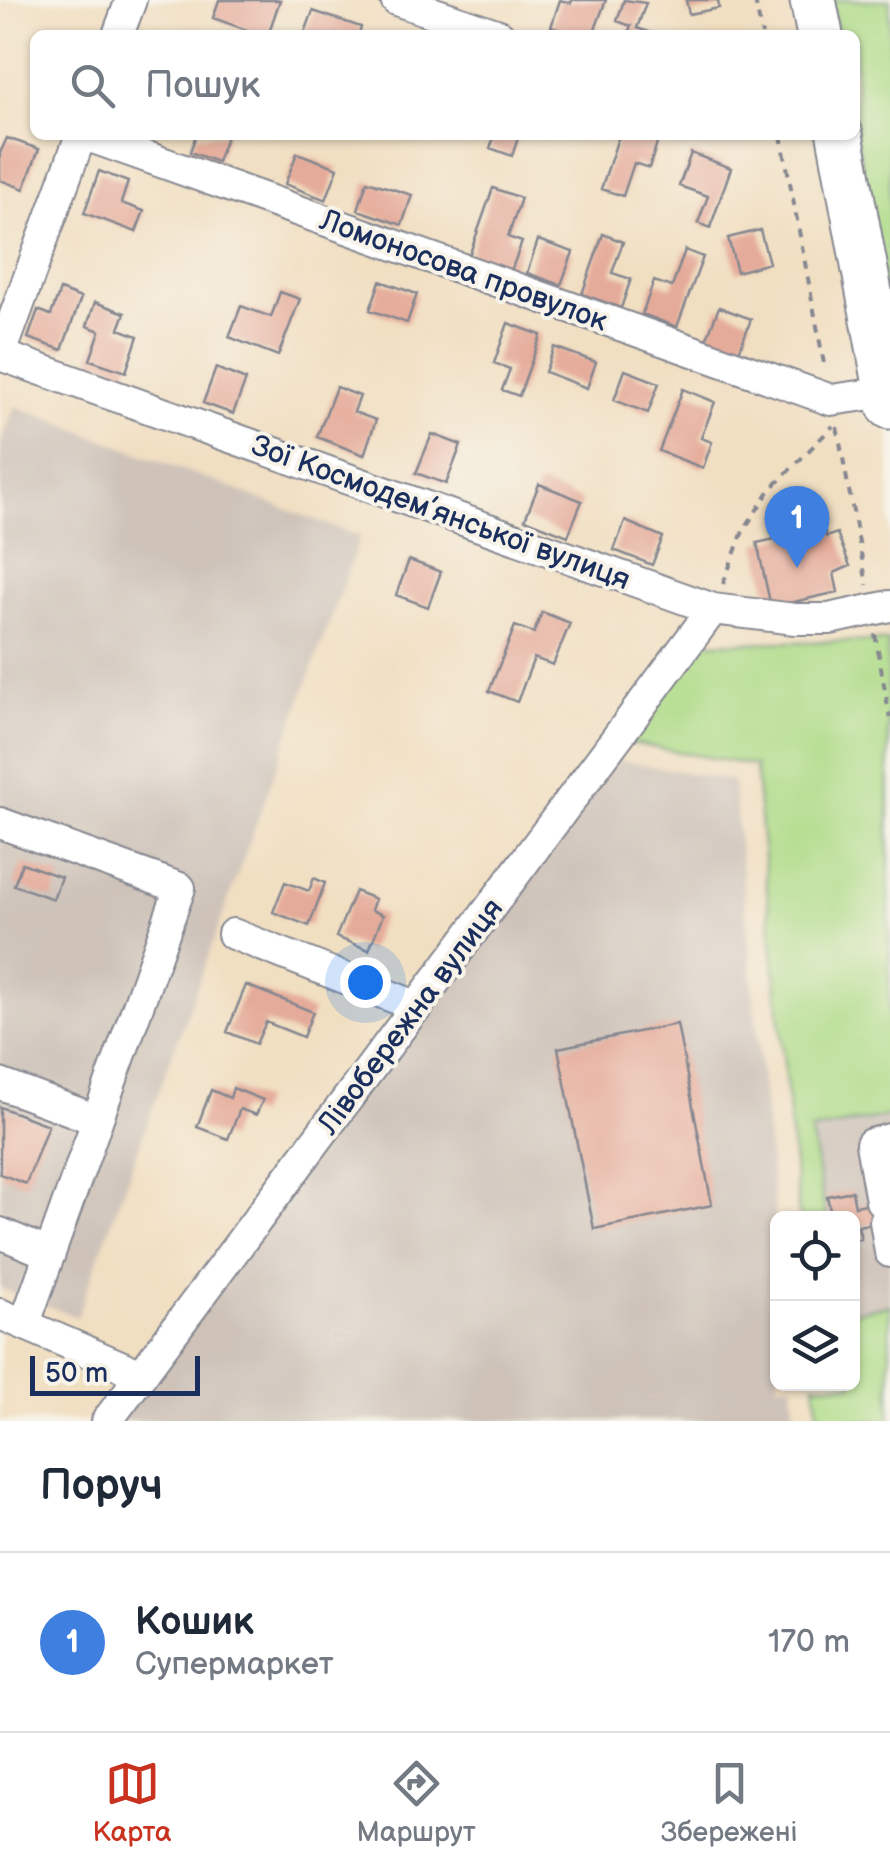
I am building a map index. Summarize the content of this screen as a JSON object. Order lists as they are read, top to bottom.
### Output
{
  "streets": {
    "street": ["Ломоносова провулок", "Зої Космодем’янської вулиця", "Лівобережна вулиця"]
  },
  "crossings": [
    ["Зої Космодем’янської вулиця", "Лівобережна вулиця"]
  ],
  "scale_bar": "50 m",
  "page": {
    "search": "Пошук",
    "pins": "1",
    "scale": "50 m",
    "heading": "Поруч",
    "list": [
      {
        "mark": "1",
        "name": "Кошик",
        "note": "Супермаркет",
        "value": "170 m"
      }
    ],
    "nav": ["Карта", "Маршрут", "Збережені"]
  }
}
